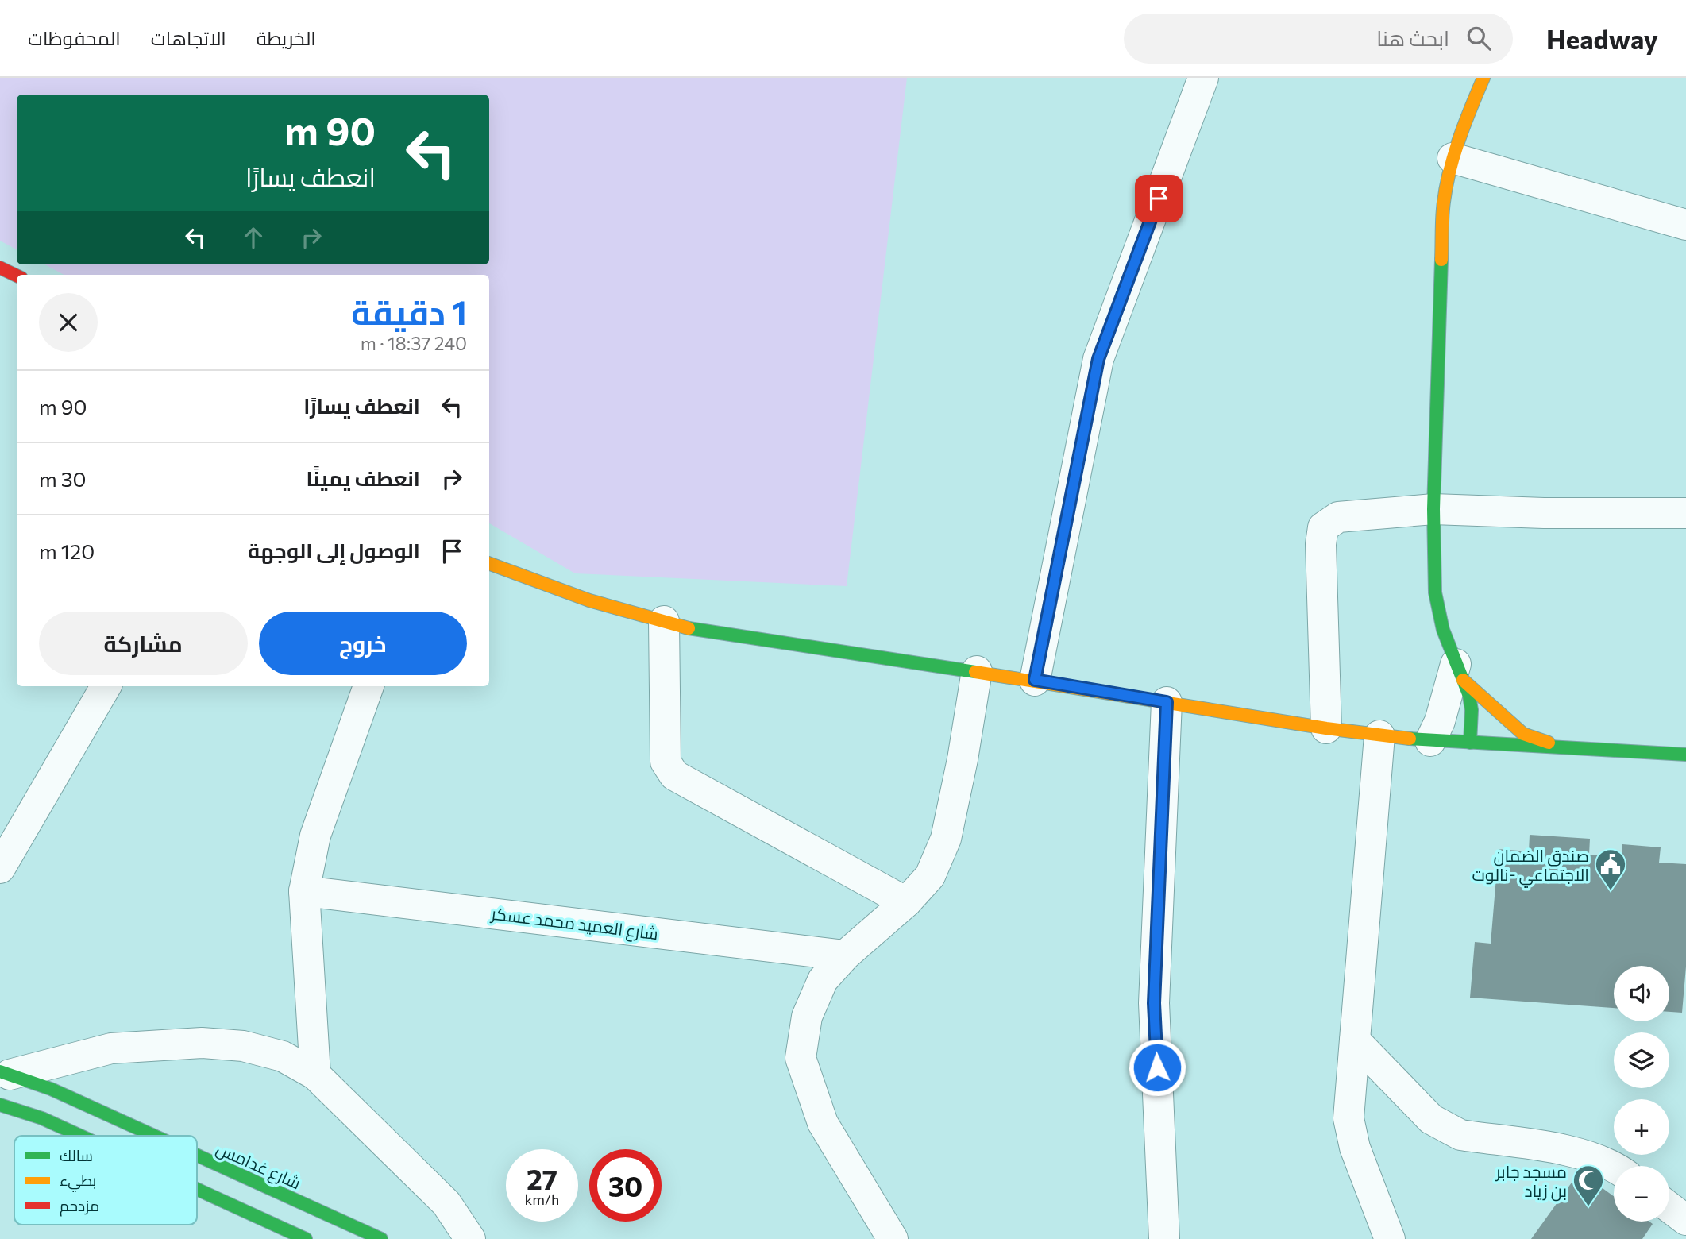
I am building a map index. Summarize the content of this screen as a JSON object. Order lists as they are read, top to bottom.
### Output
{
  "streets": {
    "street": ["شارع العميد محمد عسكر", "شارع غدامس"]
  },
  "places": {
    "public building": ["صندق الضمان الاجتماعي -نالوت"],
    "mosque": ["مسجد جابر بن زياد"]
  },
  "legend": ["سالك", "بطيء", "مزدحم"],
  "page": {
    "header": "Headway",
    "search": "ابحث هنا",
    "nav": ["الخريطة", "الاتجاهات", "المحفوظات"],
    "turn": ["90 m", "انعطف يسارًا"],
    "heading": ["1 دقيقة", "240 m · 18:37"],
    "list": [
      {
        "name": "انعطف يسارًا",
        "value": "90 m"
      },
      {
        "name": "انعطف يمينًا",
        "value": "30 m"
      },
      {
        "name": "الوصول إلى الوجهة",
        "value": "120 m"
      }
    ],
    "buttons": ["خروج", "مشاركة"],
    "map_buttons": ["+", "−"],
    "speed": "27 km/h",
    "limit": "30"
  }
}
